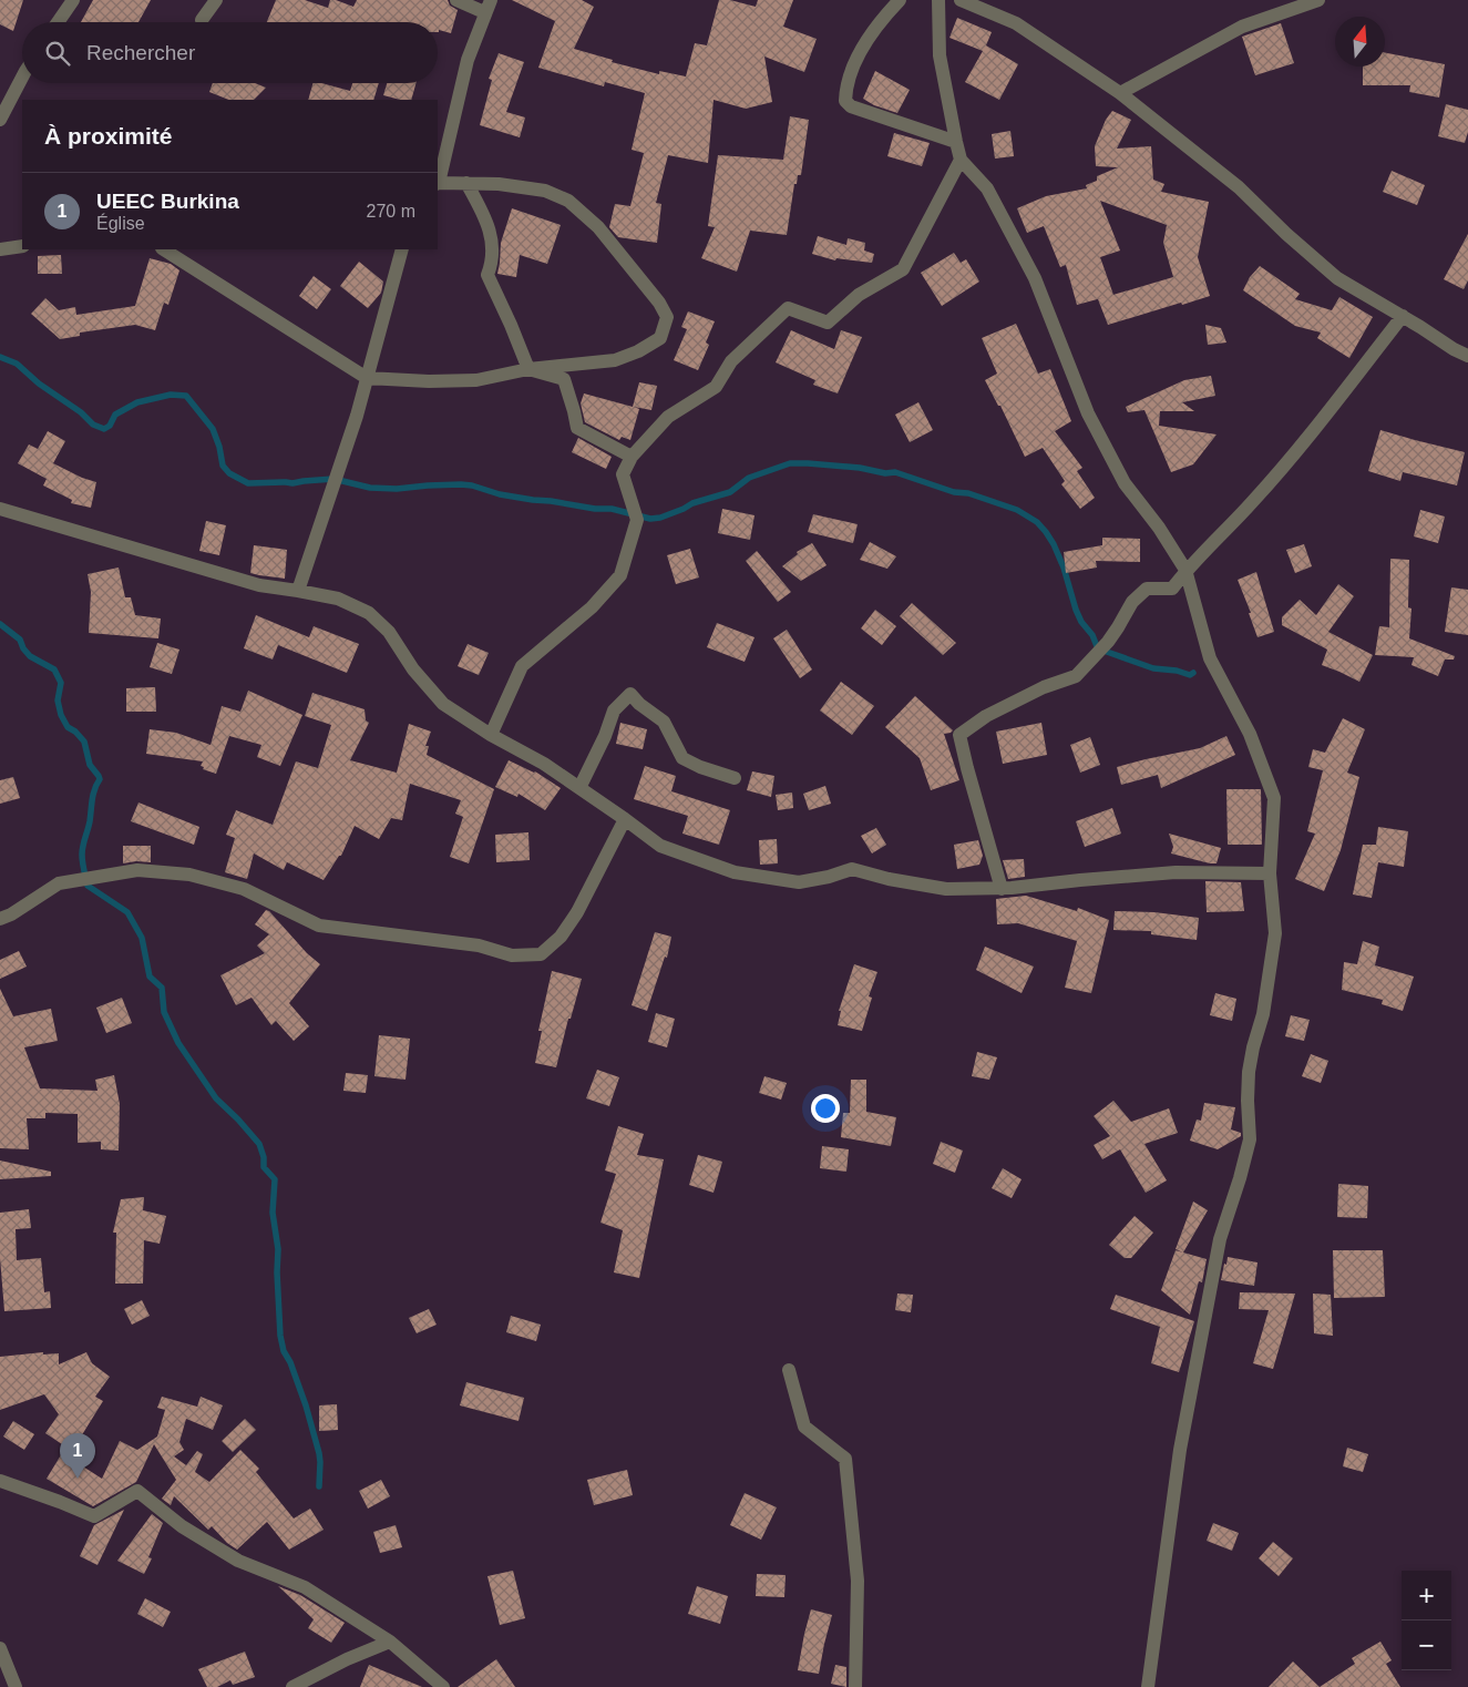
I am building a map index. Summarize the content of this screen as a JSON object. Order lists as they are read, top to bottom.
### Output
{
  "north": "top",
  "page": {
    "search": "Rechercher",
    "heading": "À proximité",
    "list": [
      {
        "mark": "1",
        "name": "UEEC Burkina",
        "note": "Église",
        "value": "270 m"
      }
    ],
    "pins": "1",
    "map_buttons": ["+", "−"]
  }
}
